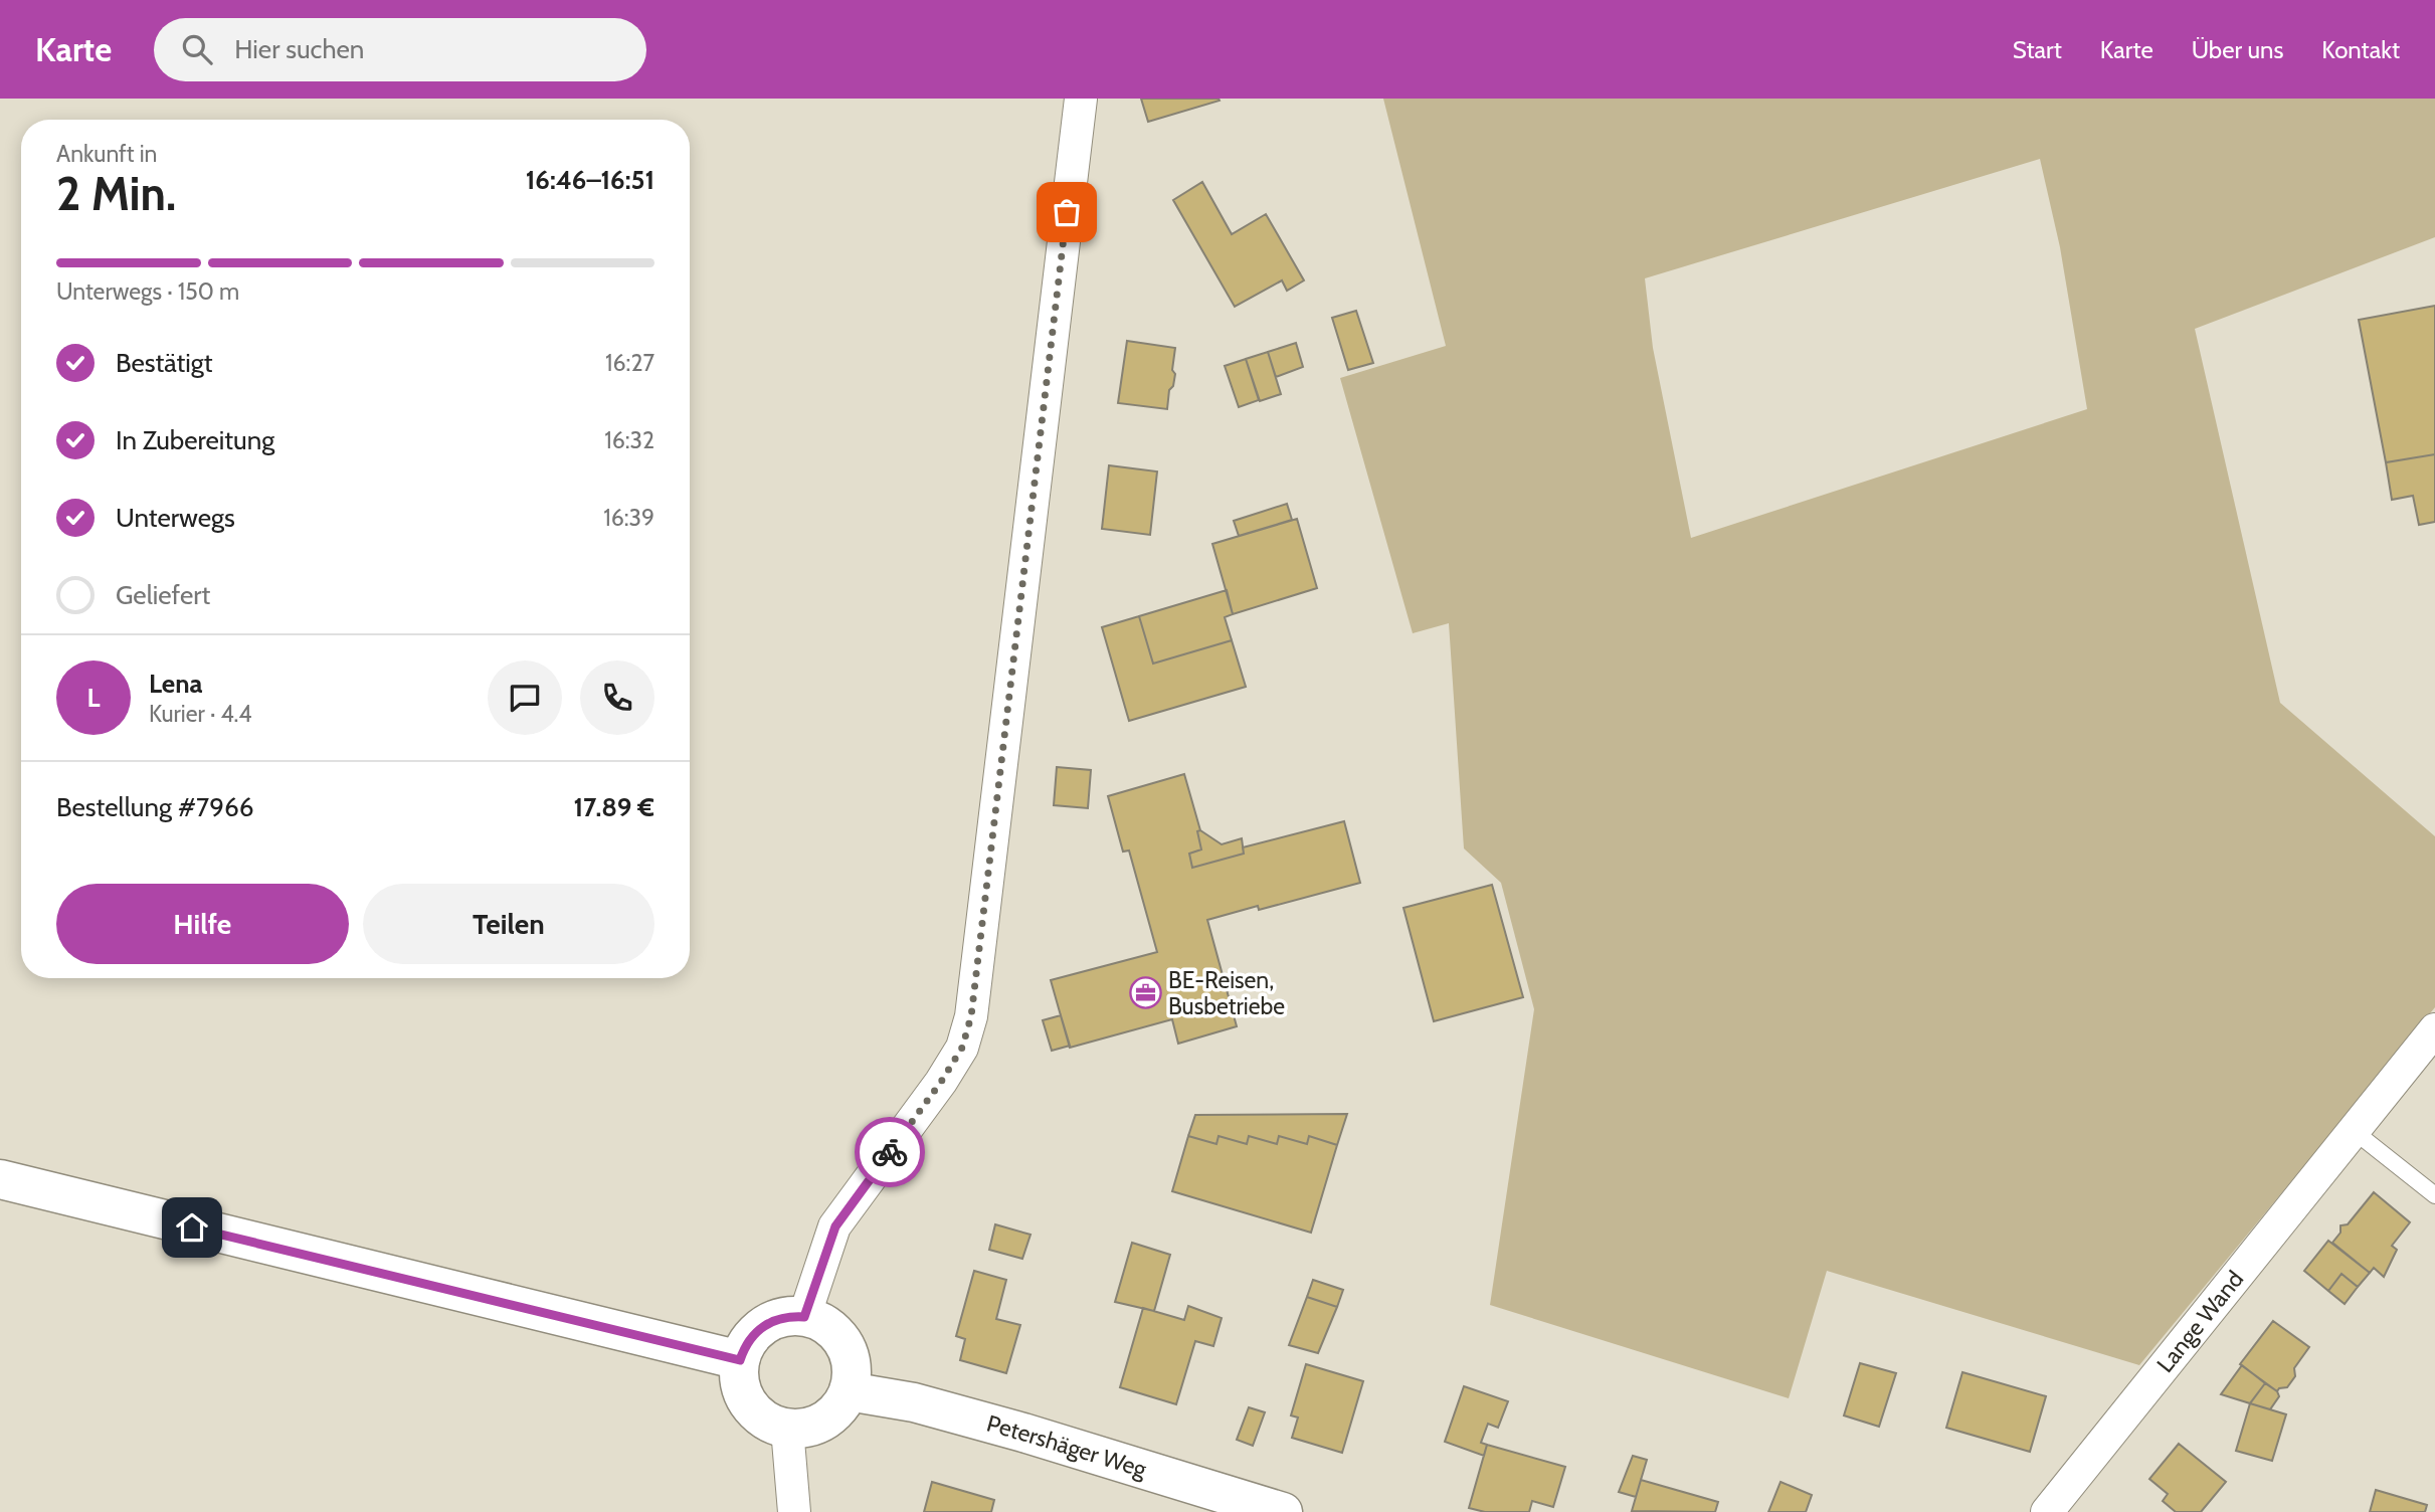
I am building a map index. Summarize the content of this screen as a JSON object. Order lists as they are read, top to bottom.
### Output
{
  "streets": {
    "street": ["Lange Wand", "Petershäger Weg"]
  },
  "places": {
    "office": ["BE-Reisen, Busbetriebe"]
  },
  "page": {
    "header": "Karte",
    "search": "Hier suchen",
    "nav": [
      "Start",
      "Karte",
      "Über uns",
      "Kontakt"
    ],
    "heading": ["2 Min.", "Ankunft in", "16:46–16:51"],
    "panel": [
      "Lena",
      "Kurier · 4.4",
      "Bestellung #7966",
      "17.89 €"
    ],
    "bar": "Unterwegs · 150 m",
    "list": [
      ["Bestätigt", "16:27"],
      ["In Zubereitung", "16:32"],
      ["Unterwegs", "16:39"],
      "Geliefert"
    ],
    "round": "L",
    "buttons": ["Hilfe", "Teilen"]
  }
}
